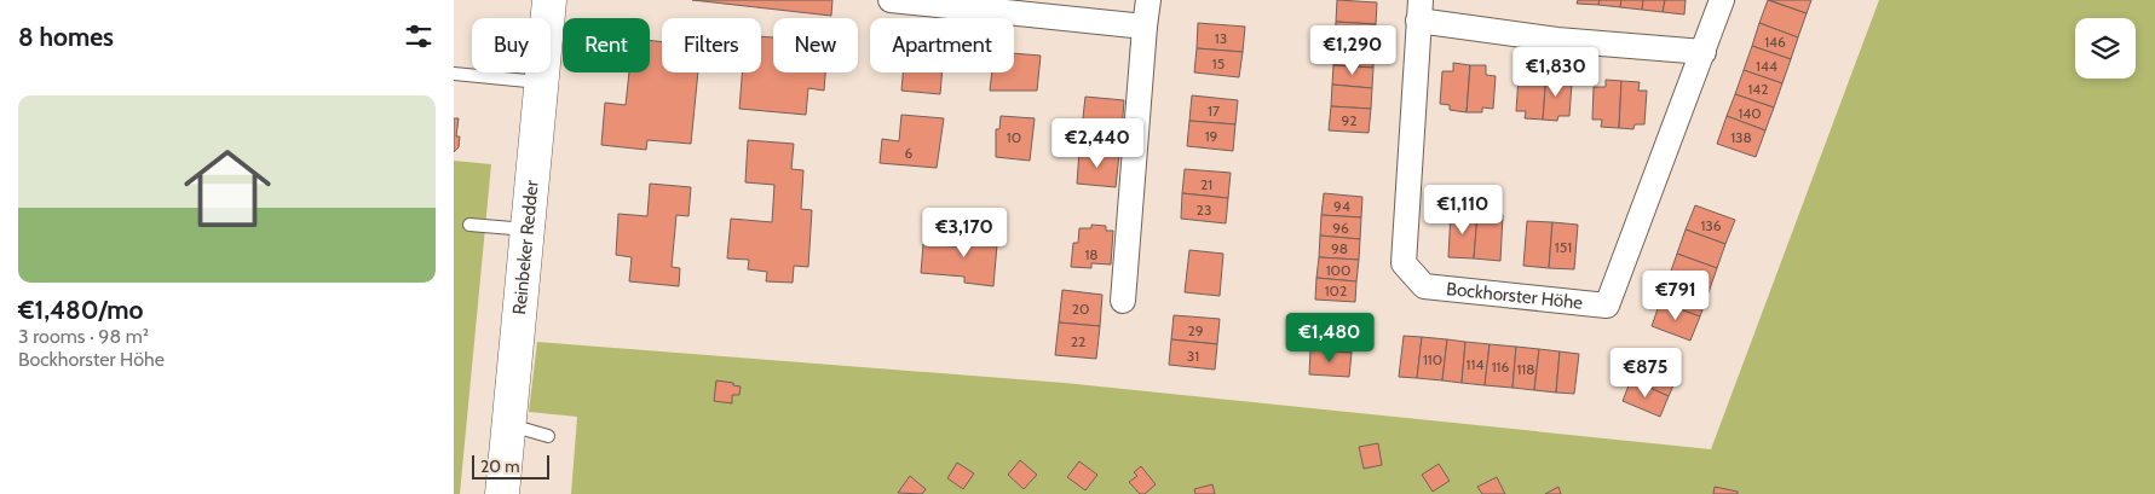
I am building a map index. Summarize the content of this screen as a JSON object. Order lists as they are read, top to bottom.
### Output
{
  "streets": {
    "main road": ["Reinbeker Redder"],
    "street": ["Bockhorster Höhe"]
  },
  "house_numbers": [
    "13",
    "146",
    "15",
    "144",
    "142",
    "17",
    "140",
    "92",
    "19",
    "10",
    "138",
    "6",
    "21",
    "94",
    "23",
    "136",
    "96",
    "151",
    "98",
    "18",
    "100",
    "102",
    "20",
    "29",
    "22",
    "31",
    "110",
    "114",
    "116",
    "118"
  ],
  "scale_bar": "20 m",
  "page": {
    "heading": "8 homes",
    "chip": [
      "Buy",
      "Rent",
      "Filters",
      "New",
      "Apartment"
    ],
    "price": [
      "€1,290",
      "€1,830",
      "€2,440",
      "€1,110",
      "€3,170",
      "€791",
      "€1,480",
      "€875"
    ],
    "list": [
      {
        "name": "€1,480/mo",
        "note": "3 rooms · 98 m² · Bockhorster Höhe"
      }
    ],
    "scale": "20 m"
  }
}
